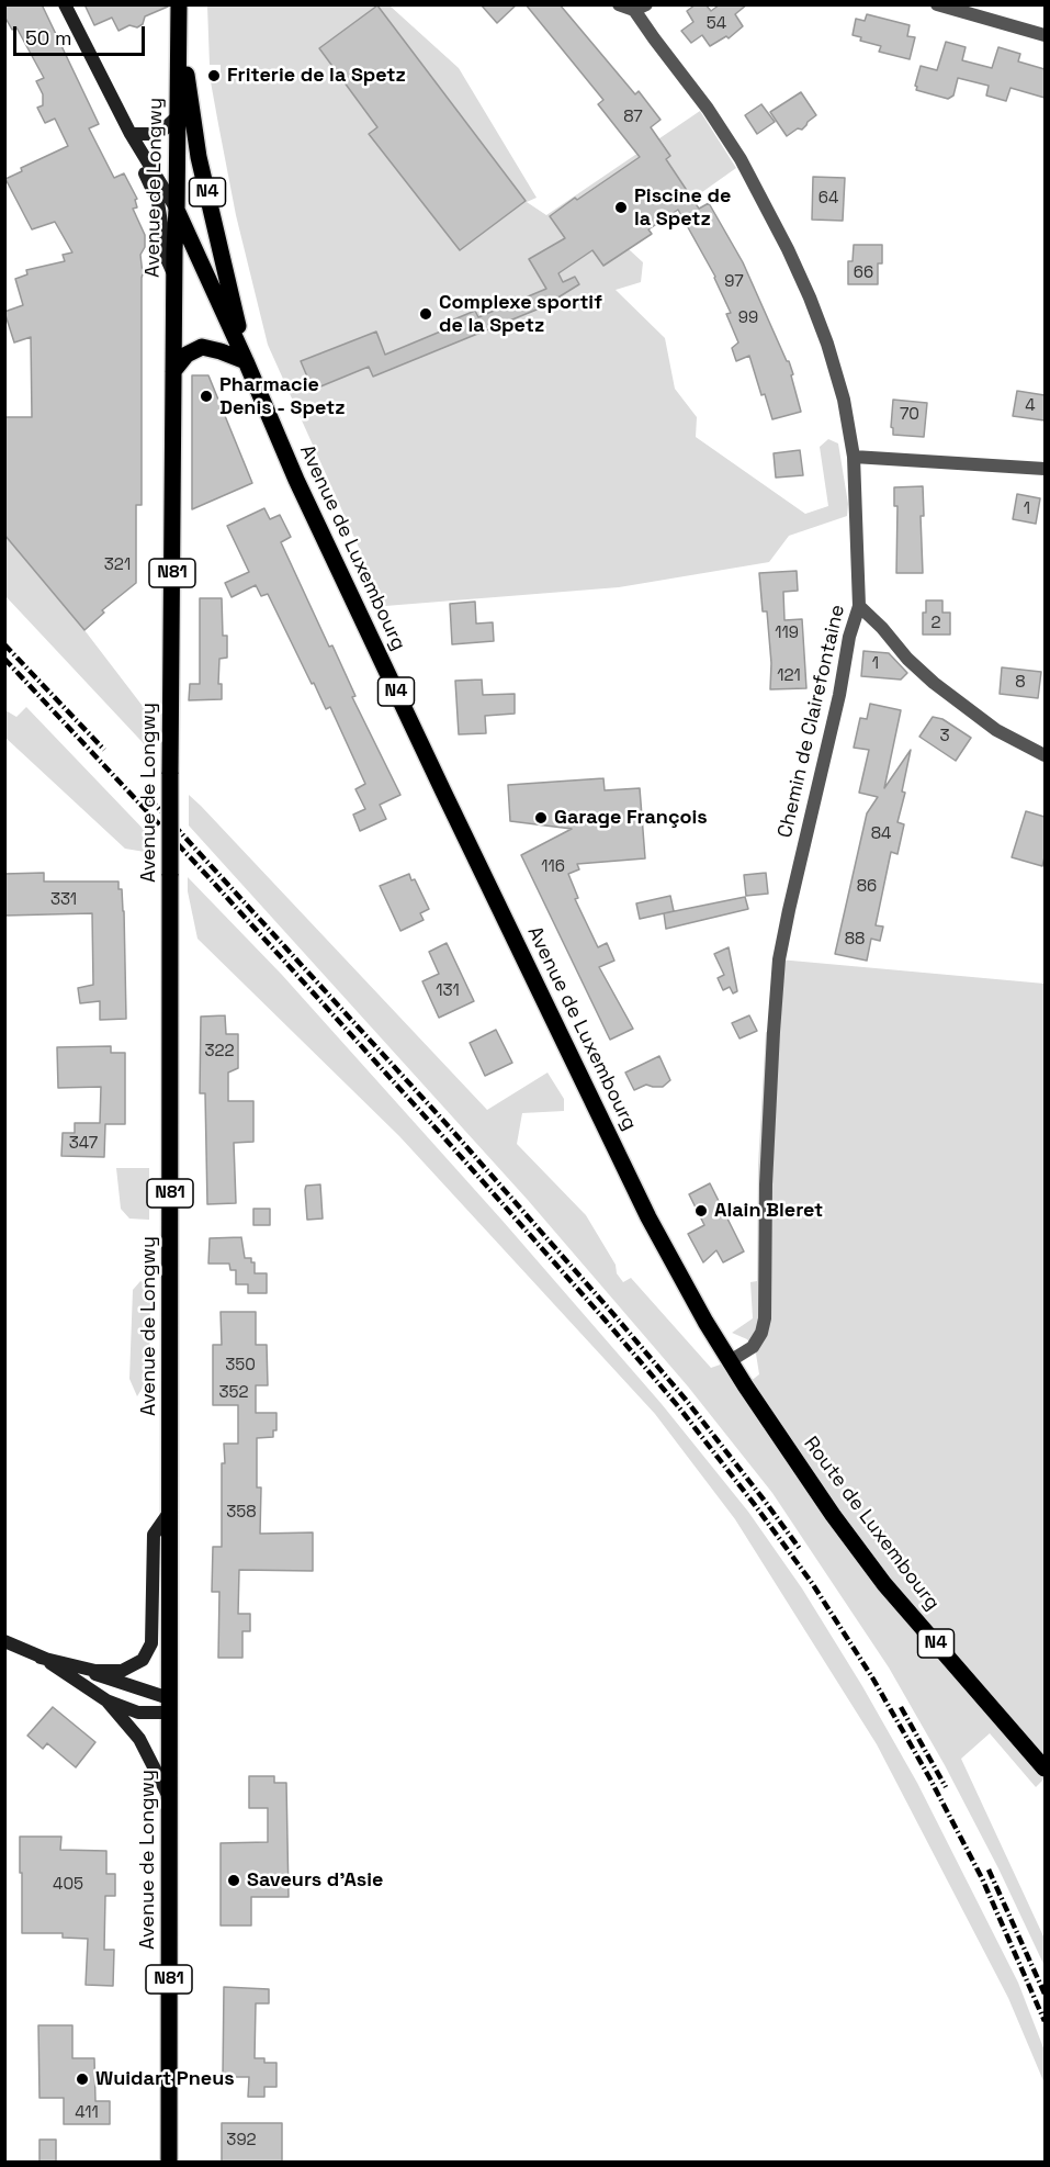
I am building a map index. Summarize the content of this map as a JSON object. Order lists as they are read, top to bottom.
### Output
{
  "streets": {
    "main road": [
      "Avenue de Longwy",
      "N4",
      "Avenue de Luxembourg",
      "N81",
      "Route de Luxembourg"
    ],
    "street": ["Chemin de Clairefontaine"]
  },
  "crossings": [
    ["Avenue de Longwy", "N4"],
    ["Avenue de Longwy", "Avenue de Luxembourg"],
    ["Avenue de Longwy", "N81"],
    ["N4", "Avenue de Luxembourg"],
    ["Avenue de Luxembourg", "Route de Luxembourg"],
    ["Chemin de Clairefontaine", "Route de Luxembourg"]
  ],
  "places": [
    "Friterie de la Spetz",
    "Piscine de la Spetz",
    "Complexe sportif de la Spetz",
    "Pharmacie Denis - Spetz",
    "Garage François",
    "Alain Bleret",
    "Saveurs d'Asie",
    "Wuidart Pneus"
  ],
  "house_numbers": [
    "54",
    "87",
    "64",
    "66",
    "97",
    "99",
    "4",
    "70",
    "1",
    "321",
    "2",
    "119",
    "1",
    "121",
    "8",
    "3",
    "84",
    "116",
    "86",
    "331",
    "88",
    "131",
    "322",
    "347",
    "350",
    "352",
    "358",
    "405",
    "411",
    "392"
  ],
  "scale_bar": "50 m"
}
